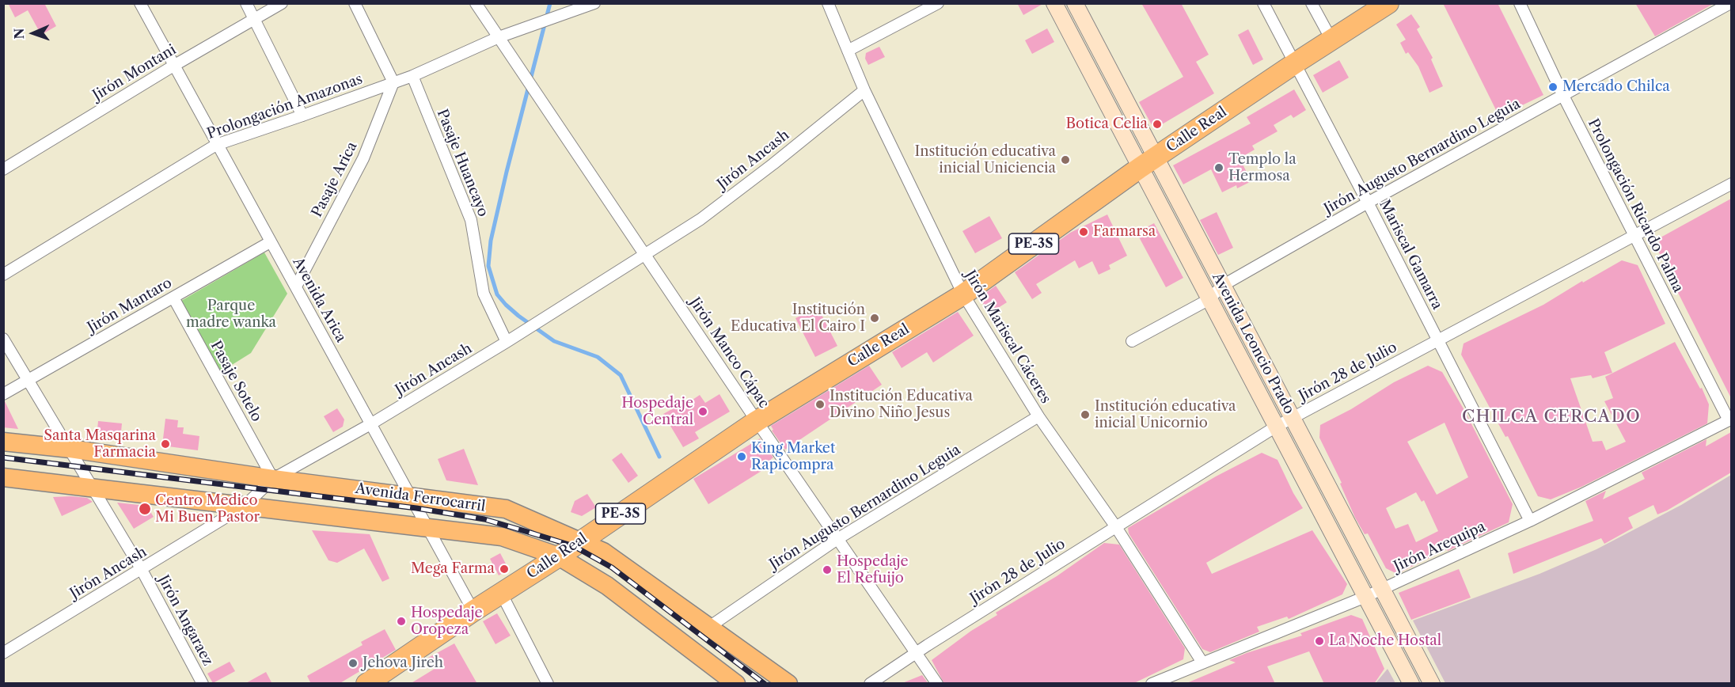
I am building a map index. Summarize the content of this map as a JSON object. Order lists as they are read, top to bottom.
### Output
{
  "streets": {
    "highway": ["Calle Real", "PE-3S"],
    "main road": ["Avenida Ferrocarril"],
    "street": [
      "Jirón Montani",
      "Prolongación Amazonas",
      "Jirón Augusto Bernardino Leguia",
      "Jirón Ancash",
      "Pasaje Huancayo",
      "Pasaje Arica",
      "Prolongación Ricardo Palma",
      "Mariscal Gamarra",
      "Avenida Arica",
      "Jirón Mantaro",
      "Jirón Mariscal Cáceres",
      "Avenida Leoncio Prado",
      "Jirón Manco Cápac",
      "Jirón 28 de Julio",
      "Pasaje Sotelo",
      "Jirón Arequipa",
      "Jirón Angaraez"
    ]
  },
  "crossings": [
    ["Jirón Montani", "Avenida Arica"],
    ["Prolongación Amazonas", "Pasaje Huancayo"],
    ["Prolongación Amazonas", "Pasaje Arica"],
    ["Prolongación Amazonas", "Avenida Arica"],
    ["Prolongación Amazonas", "Jirón Manco Cápac"],
    ["Calle Real", "Mariscal Gamarra"],
    ["Calle Real", "Avenida Arica"],
    ["Calle Real", "Jirón Mariscal Cáceres"],
    ["Calle Real", "Avenida Leoncio Prado"],
    ["Calle Real", "Jirón Manco Cápac"],
    ["Calle Real", "Avenida Ferrocarril"],
    ["Jirón Augusto Bernardino Leguia", "Prolongación Ricardo Palma"],
    ["Jirón Augusto Bernardino Leguia", "Mariscal Gamarra"],
    ["Jirón Augusto Bernardino Leguia", "Jirón Mariscal Cáceres"],
    ["Jirón Augusto Bernardino Leguia", "Avenida Leoncio Prado"],
    ["Jirón Augusto Bernardino Leguia", "Jirón Manco Cápac"],
    ["Jirón Augusto Bernardino Leguia", "Avenida Ferrocarril"],
    ["Jirón Ancash", "Pasaje Huancayo"],
    ["Jirón Ancash", "Avenida Arica"],
    ["Jirón Ancash", "Jirón Mariscal Cáceres"],
    ["Jirón Ancash", "Jirón Manco Cápac"],
    ["Jirón Ancash", "Pasaje Sotelo"],
    ["Jirón Ancash", "Avenida Ferrocarril"],
    ["Jirón Ancash", "Jirón Angaraez"],
    ["Pasaje Arica", "Avenida Arica"],
    ["Prolongación Ricardo Palma", "Jirón 28 de Julio"],
    ["Prolongación Ricardo Palma", "Jirón Arequipa"],
    ["Mariscal Gamarra", "Jirón 28 de Julio"],
    ["Mariscal Gamarra", "Jirón Arequipa"],
    ["Avenida Arica", "Jirón Mantaro"],
    ["Avenida Arica", "Avenida Ferrocarril"],
    ["Jirón Mantaro", "Pasaje Sotelo"],
    ["Jirón Mantaro", "Jirón Angaraez"],
    ["Jirón Mariscal Cáceres", "Jirón 28 de Julio"],
    ["Jirón Mariscal Cáceres", "Jirón Arequipa"],
    ["Avenida Leoncio Prado", "Jirón 28 de Julio"],
    ["Avenida Leoncio Prado", "Jirón Arequipa"],
    ["Jirón Manco Cápac", "Jirón 28 de Julio"],
    ["Pasaje Sotelo", "Avenida Ferrocarril"],
    ["Avenida Ferrocarril", "Jirón Angaraez"]
  ],
  "districts": ["CHILCA CERCADO"],
  "parks": ["Parque madre wanka"],
  "places": [
    "Mercado Chilca",
    "Botica Celia",
    "Institución educativa inicial Uniciencia",
    "Templo la Hermosa",
    "Farmarsa",
    "Institución Educativa El Cairo I",
    "Institución Educativa Divino Niño Jesus",
    "Hospedaje Central",
    "Institución educativa inicial Unicornio",
    "Santa Masqarina Farmacia",
    "King Market Rapicompra",
    "Centro Medico Mi Buen Pastor",
    "Mega Farma",
    "Hospedaje El Refuijo",
    "Hospedaje Oropeza",
    "La Noche Hostal",
    "Jehova Jireh"
  ],
  "north": "left"
}
